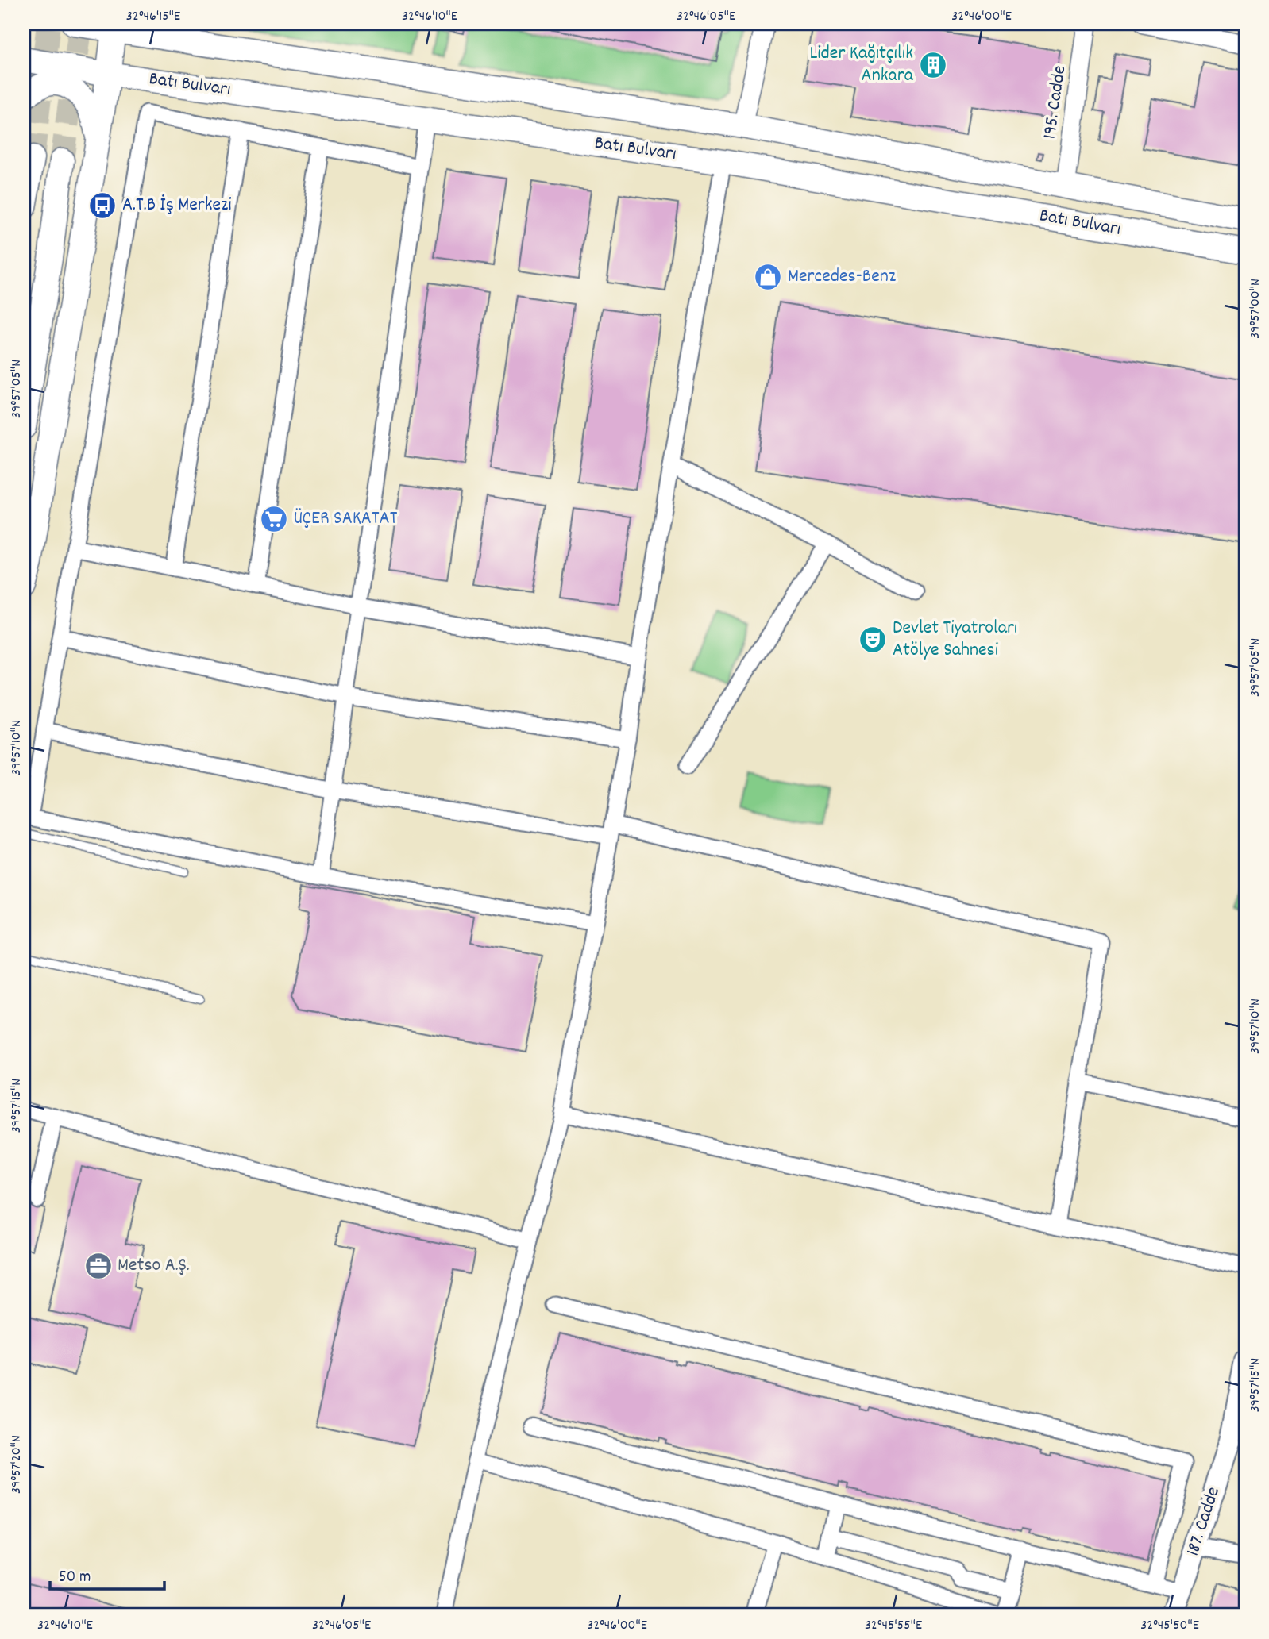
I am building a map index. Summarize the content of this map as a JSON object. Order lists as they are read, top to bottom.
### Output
{
  "streets": {
    "main road": ["Batı Bulvarı", "187. Cadde"],
    "street": ["195. Cadde"]
  },
  "crossings": [
    ["Batı Bulvarı", "195. Cadde"]
  ],
  "places": {
    "building": ["Lider Kağıtçılık Ankara"],
    "bus stop": ["A.T.B İş Merkezi"],
    "shop": ["Mercedes-Benz"],
    "supermarket": ["ÜÇER SAKATAT"],
    "theatre": ["Devlet Tiyatroları Atölye Sahnesi"],
    "office": ["Metso A.Ş."]
  },
  "scale_bar": "50 m",
  "coordinates": [
    "32°46'15\"E",
    "32°46'10\"E",
    "32°46'05\"E",
    "32°46'00\"E",
    "39°57'00\"N",
    "39°57'05\"N",
    "39°57'10\"N",
    "39°57'15\"N",
    "39°57'20\"N",
    "32°45'55\"E",
    "32°45'50\"E"
  ]
}
